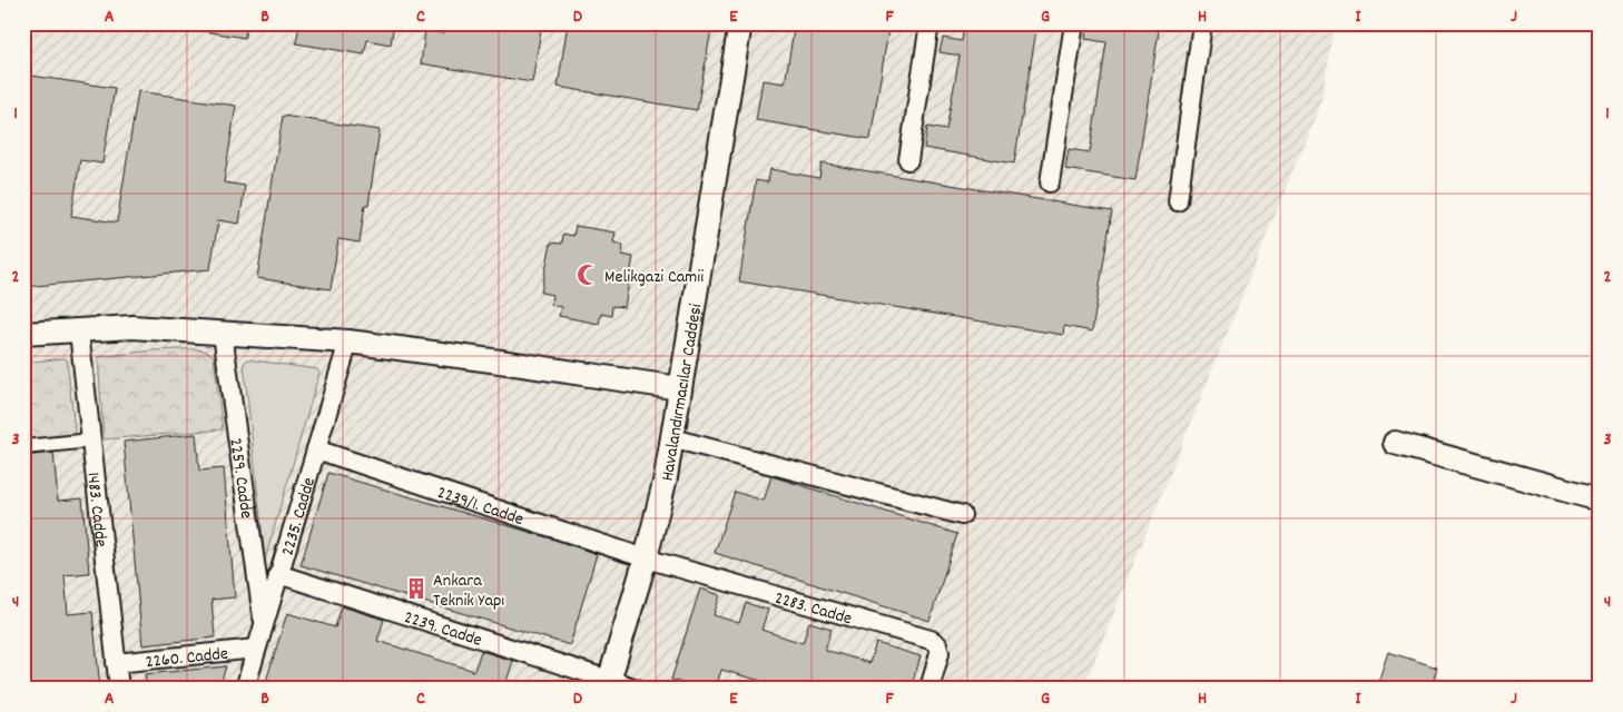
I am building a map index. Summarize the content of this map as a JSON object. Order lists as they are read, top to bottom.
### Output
{
  "streets": {
    "street": [
      "Havalandırmacılar Caddesi",
      "2259. Cadde",
      "2239/1. Cadde",
      "1483. Cadde",
      "2235. Cadde",
      "2283. Cadde",
      "2239. Cadde",
      "2260. Cadde"
    ]
  },
  "crossings": [
    ["Havalandırmacılar Caddesi", "2239/1. Cadde"],
    ["Havalandırmacılar Caddesi", "2283. Cadde"],
    ["Havalandırmacılar Caddesi", "2239. Cadde"],
    ["2259. Cadde", "2235. Cadde"],
    ["2239/1. Cadde", "2235. Cadde"],
    ["2239/1. Cadde", "2283. Cadde"],
    ["1483. Cadde", "2260. Cadde"],
    ["2235. Cadde", "2239. Cadde"],
    ["2235. Cadde", "2260. Cadde"]
  ],
  "places": {
    "mosque": ["Melikgazi Camii"],
    "building": ["Ankara Teknik Yapı"]
  },
  "grid": {
    "columns": [
      "A",
      "B",
      "C",
      "D",
      "E",
      "F",
      "G",
      "H",
      "I",
      "J"
    ],
    "rows": [
      "1",
      "2",
      "3",
      "4"
    ]
  }
}
